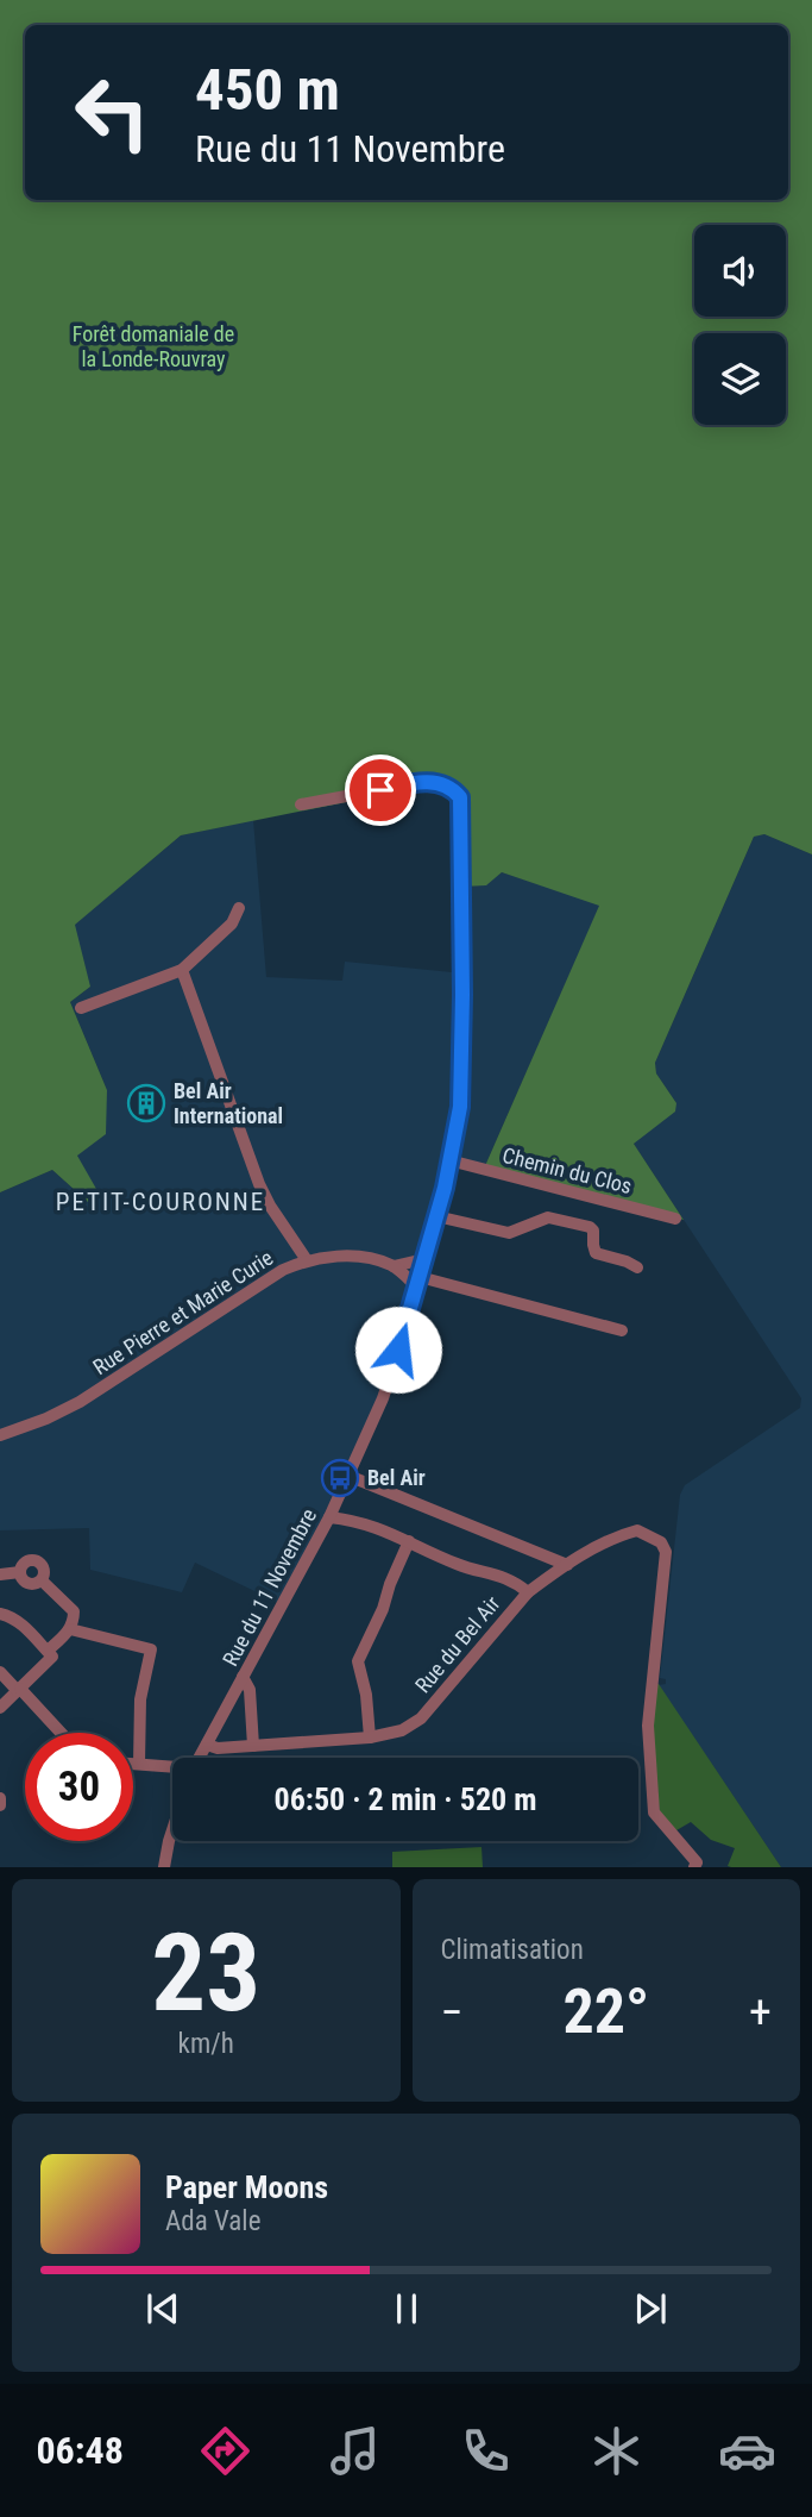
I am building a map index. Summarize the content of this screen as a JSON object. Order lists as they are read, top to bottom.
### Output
{
  "streets": {
    "street": [
      "Chemin du Clos",
      "Rue Pierre et Marie Curie",
      "Rue du 11 Novembre",
      "Rue du Bel Air"
    ]
  },
  "crossings": [
    ["Chemin du Clos", "Rue du 11 Novembre"],
    ["Rue Pierre et Marie Curie", "Rue du 11 Novembre"],
    ["Rue du 11 Novembre", "Rue du Bel Air"]
  ],
  "districts": ["PETIT-COURONNE"],
  "parks": ["Forêt domaniale de la Londe-Rouvray"],
  "places": {
    "building": ["Bel Air International"],
    "bus stop": ["Bel Air"]
  },
  "page": {
    "turn": ["450 m", "Rue du 11 Novembre"],
    "limit": "30",
    "trip": "06:50 · 2 min · 520 m",
    "tile": [
      ["23", "km/h"],
      "Climatisation"
    ],
    "heat": ["−", "22°", "+"],
    "song": ["Paper Moons", "Ada Vale"],
    "tabs": "06:48"
  }
}
